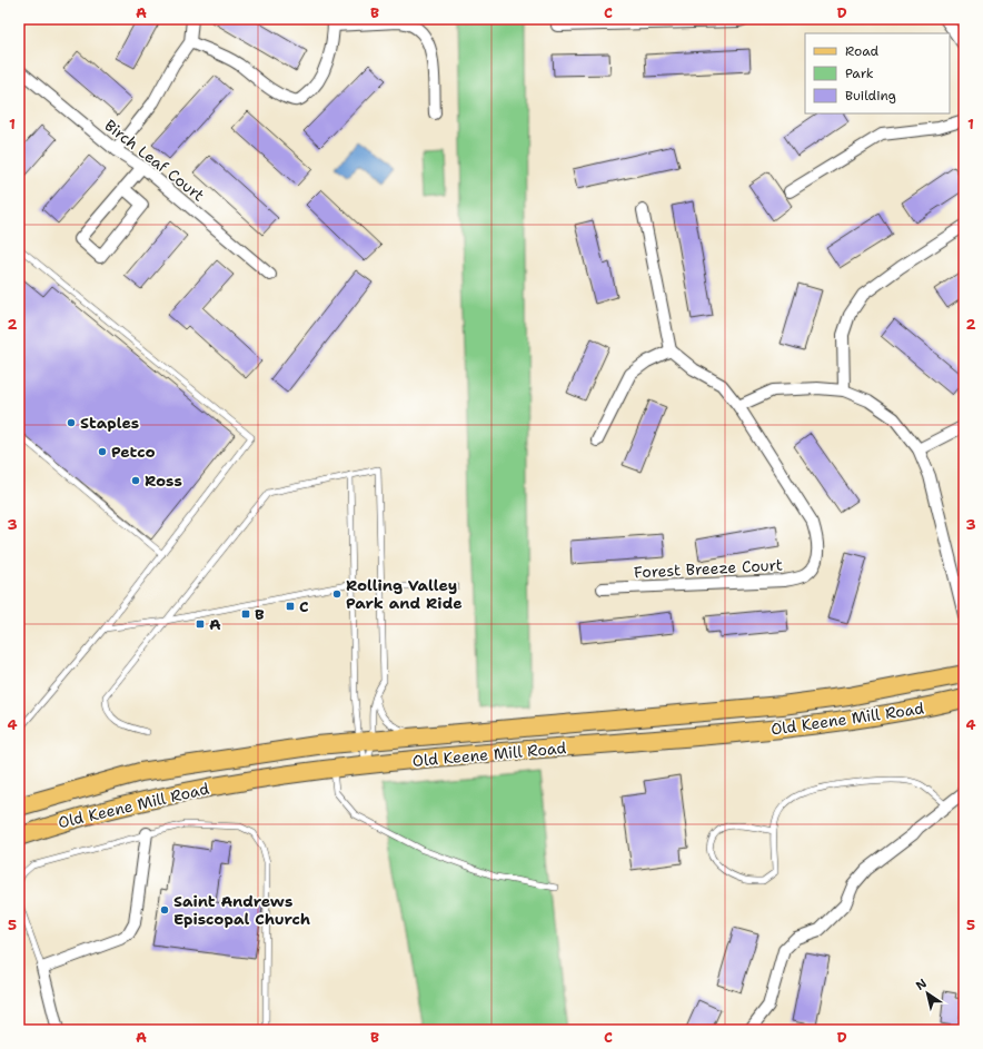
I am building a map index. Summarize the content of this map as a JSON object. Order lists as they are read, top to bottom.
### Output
{
  "streets": {
    "main road": ["Old Keene Mill Road"],
    "street": ["Birch Leaf Court", "Forest Breeze Court"]
  },
  "places": {
    "other": [
      "Staples",
      "Petco",
      "Ross",
      "Rolling Valley Park and Ride",
      "Saint Andrews Episcopal Church"
    ],
    "transit": ["C", "B", "A"]
  },
  "legend": ["Road", "Park", "Building"],
  "north": "top left",
  "grid": {
    "columns": [
      "A",
      "B",
      "C",
      "D"
    ],
    "rows": [
      "1",
      "2",
      "3",
      "4",
      "5"
    ]
  }
}
